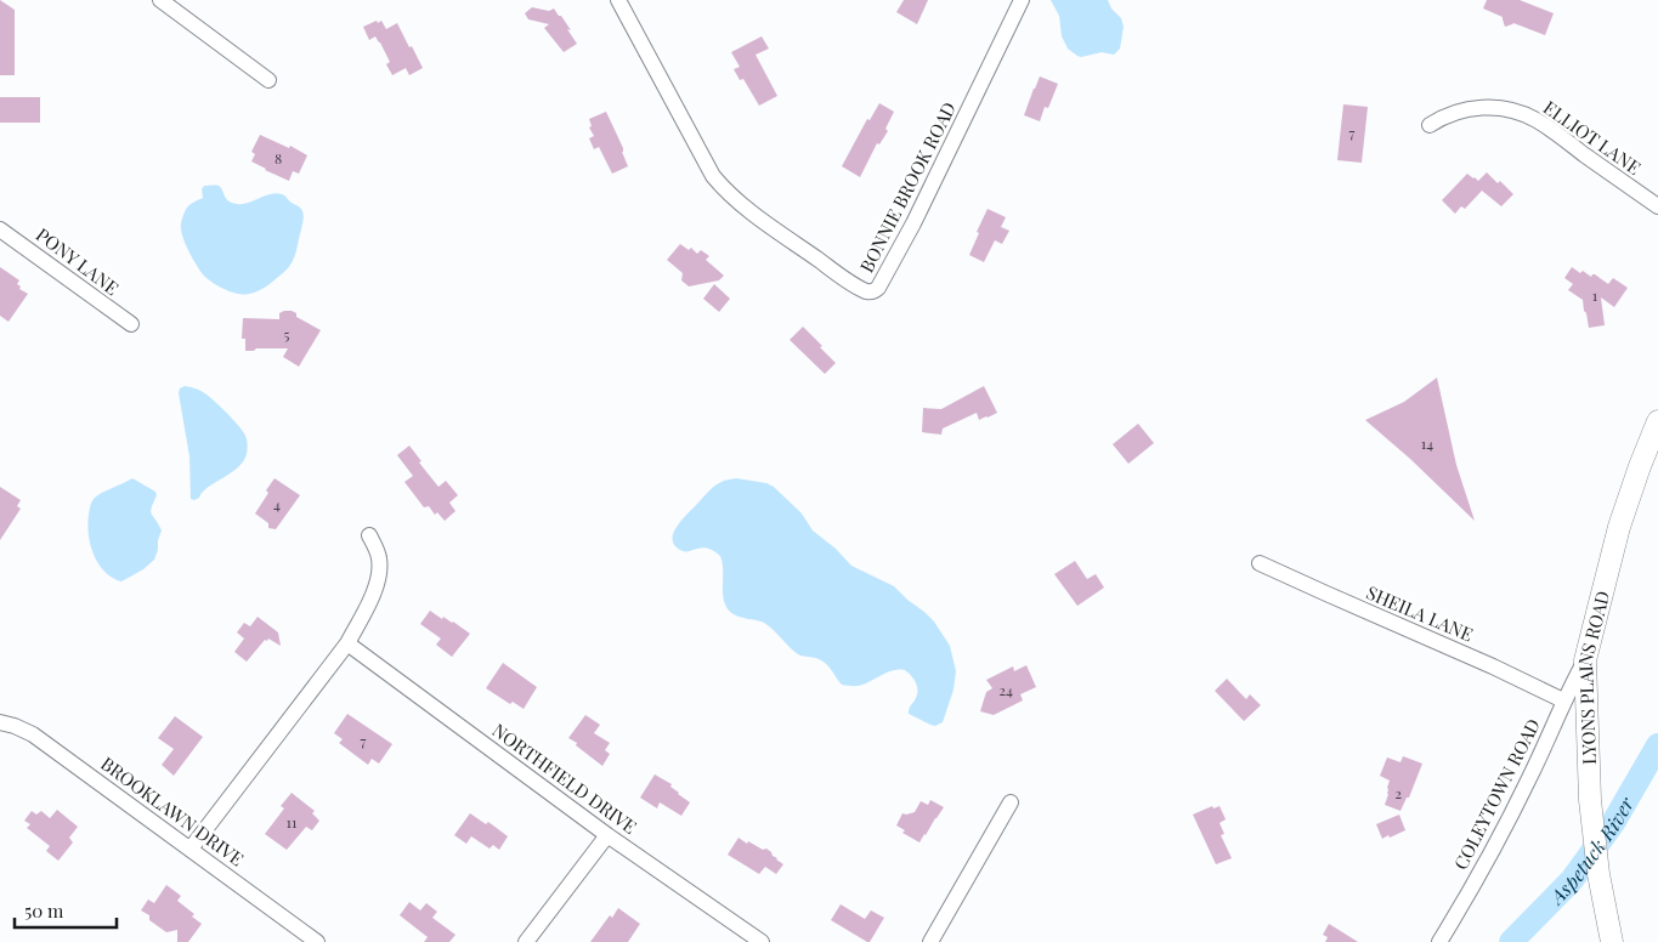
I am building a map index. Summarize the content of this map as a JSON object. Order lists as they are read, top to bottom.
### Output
{
  "streets": {
    "street": [
      "ELLIOT LANE",
      "BONNIE BROOK ROAD",
      "PONY LANE",
      "SHEILA LANE",
      "LYONS PLAINS ROAD",
      "NORTHFIELD DRIVE",
      "COLEYTOWN ROAD",
      "BROOKLAWN DRIVE"
    ]
  },
  "crossings": [
    ["SHEILA LANE", "COLEYTOWN ROAD"],
    ["LYONS PLAINS ROAD", "COLEYTOWN ROAD"]
  ],
  "water": ["Aspetuck River"],
  "house_numbers": [
    "7",
    "8",
    "1",
    "5",
    "14",
    "4",
    "24",
    "7",
    "2",
    "11"
  ],
  "scale_bar": "50 m"
}
